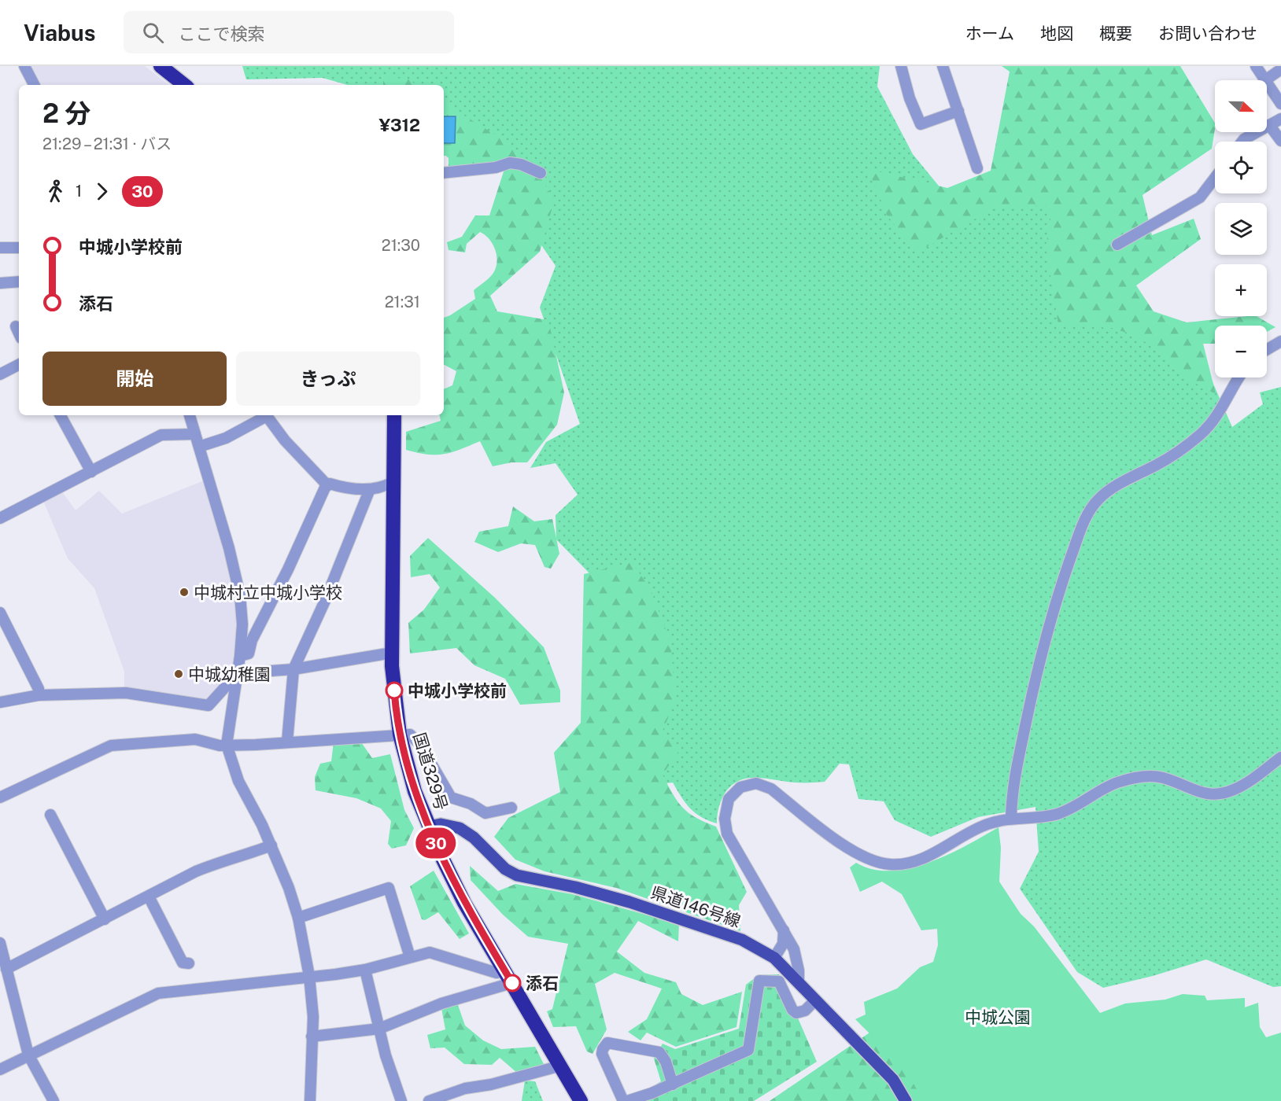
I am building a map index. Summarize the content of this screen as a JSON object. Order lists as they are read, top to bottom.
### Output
{
  "streets": {
    "highway": ["国道329号"],
    "main road": ["県道146号線"]
  },
  "crossings": [
    ["国道329号", "県道146号線"]
  ],
  "parks": ["中城公園"],
  "places": [
    "中城村立中城小学校",
    "中城幼稚園",
    "中城小学校前",
    "添石"
  ],
  "lines": ["bus line 30"],
  "north": "right",
  "page": {
    "header": "Viabus",
    "search": "ここで検索",
    "nav": [
      "ホーム",
      "地図",
      "概要",
      "お問い合わせ"
    ],
    "on_map": "30",
    "map_buttons": ["+", "−"],
    "heading": ["2 分", "21:29 – 21:31 · バス", "¥312"],
    "legs": ["1", "30"],
    "list": [
      {
        "name": "中城小学校前",
        "value": "21:30"
      },
      {
        "name": "添石",
        "value": "21:31"
      }
    ],
    "buttons": ["開始", "きっぷ"]
  }
}
